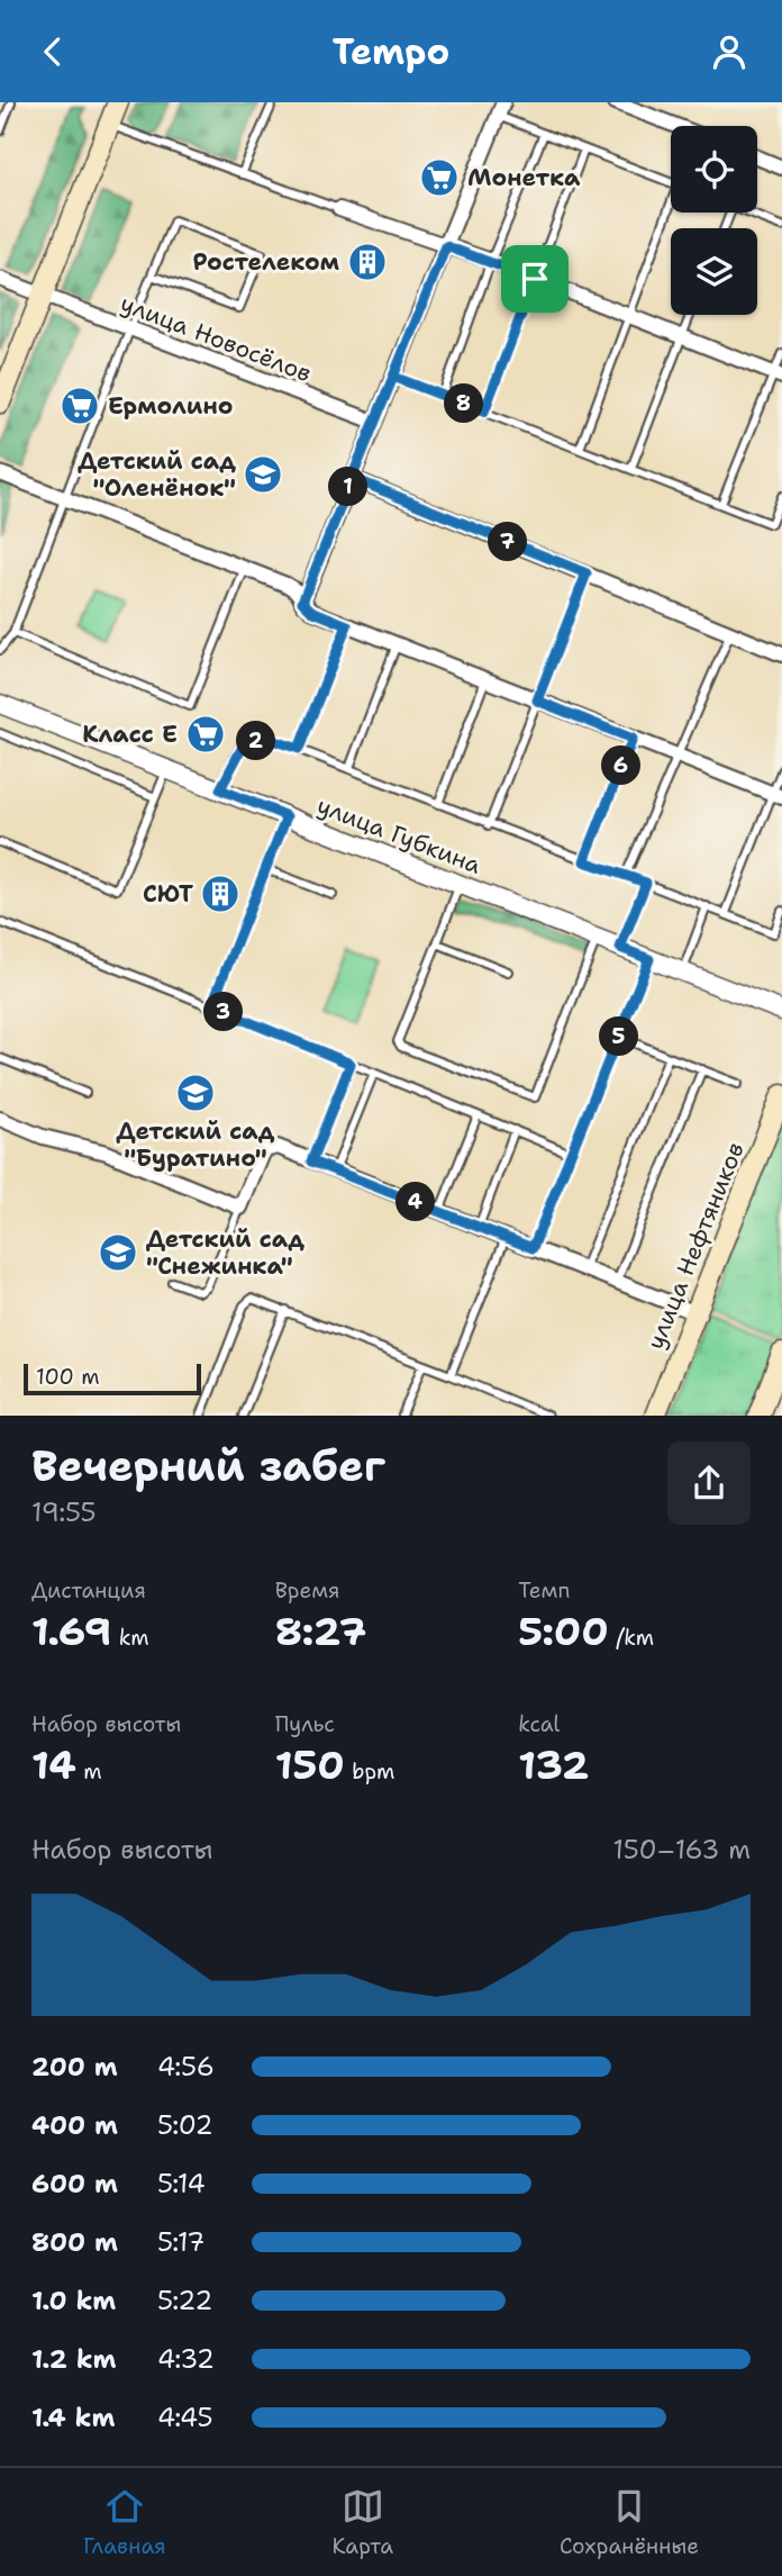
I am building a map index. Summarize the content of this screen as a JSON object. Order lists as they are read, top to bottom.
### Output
{
  "streets": {
    "main road": ["улица Нефтяников"],
    "street": ["улица Новосёлов", "улица Губкина"]
  },
  "places": {
    "supermarket": ["Монетка", "Ермолино", "Класс Е"],
    "building": ["Ростелеком", "СЮТ"],
    "school or university": ["Детский сад \"Оленёнок\"", "Детский сад \"Буратино\"", "Детский сад \"Снежинка\""]
  },
  "scale_bar": "100 m",
  "page": {
    "header": "Tempo",
    "pins": [
      "8",
      "1",
      "7",
      "2",
      "6",
      "3",
      "5",
      "4"
    ],
    "scale": "100 m",
    "heading": ["Вечерний забег", "19:55"],
    "stats": [
      ["Дистанция", "1.69 km"],
      ["Время", "8:27"],
      ["Темп", "5:00 /km"],
      ["Набор высоты", "14 m"],
      ["Пульс", "150 bpm"],
      ["kcal", "132"]
    ],
    "chart": ["Набор высоты", "150–163 m"],
    "list": [
      {
        "name": "200 m",
        "note": "4:56"
      },
      {
        "name": "400 m",
        "note": "5:02"
      },
      {
        "name": "600 m",
        "note": "5:14"
      },
      {
        "name": "800 m",
        "note": "5:17"
      },
      {
        "name": "1.0 km",
        "note": "5:22"
      },
      {
        "name": "1.2 km",
        "note": "4:32"
      },
      {
        "name": "1.4 km",
        "note": "4:45"
      }
    ],
    "tabs": ["Главная", "Карта", "Сохранённые"]
  }
}
